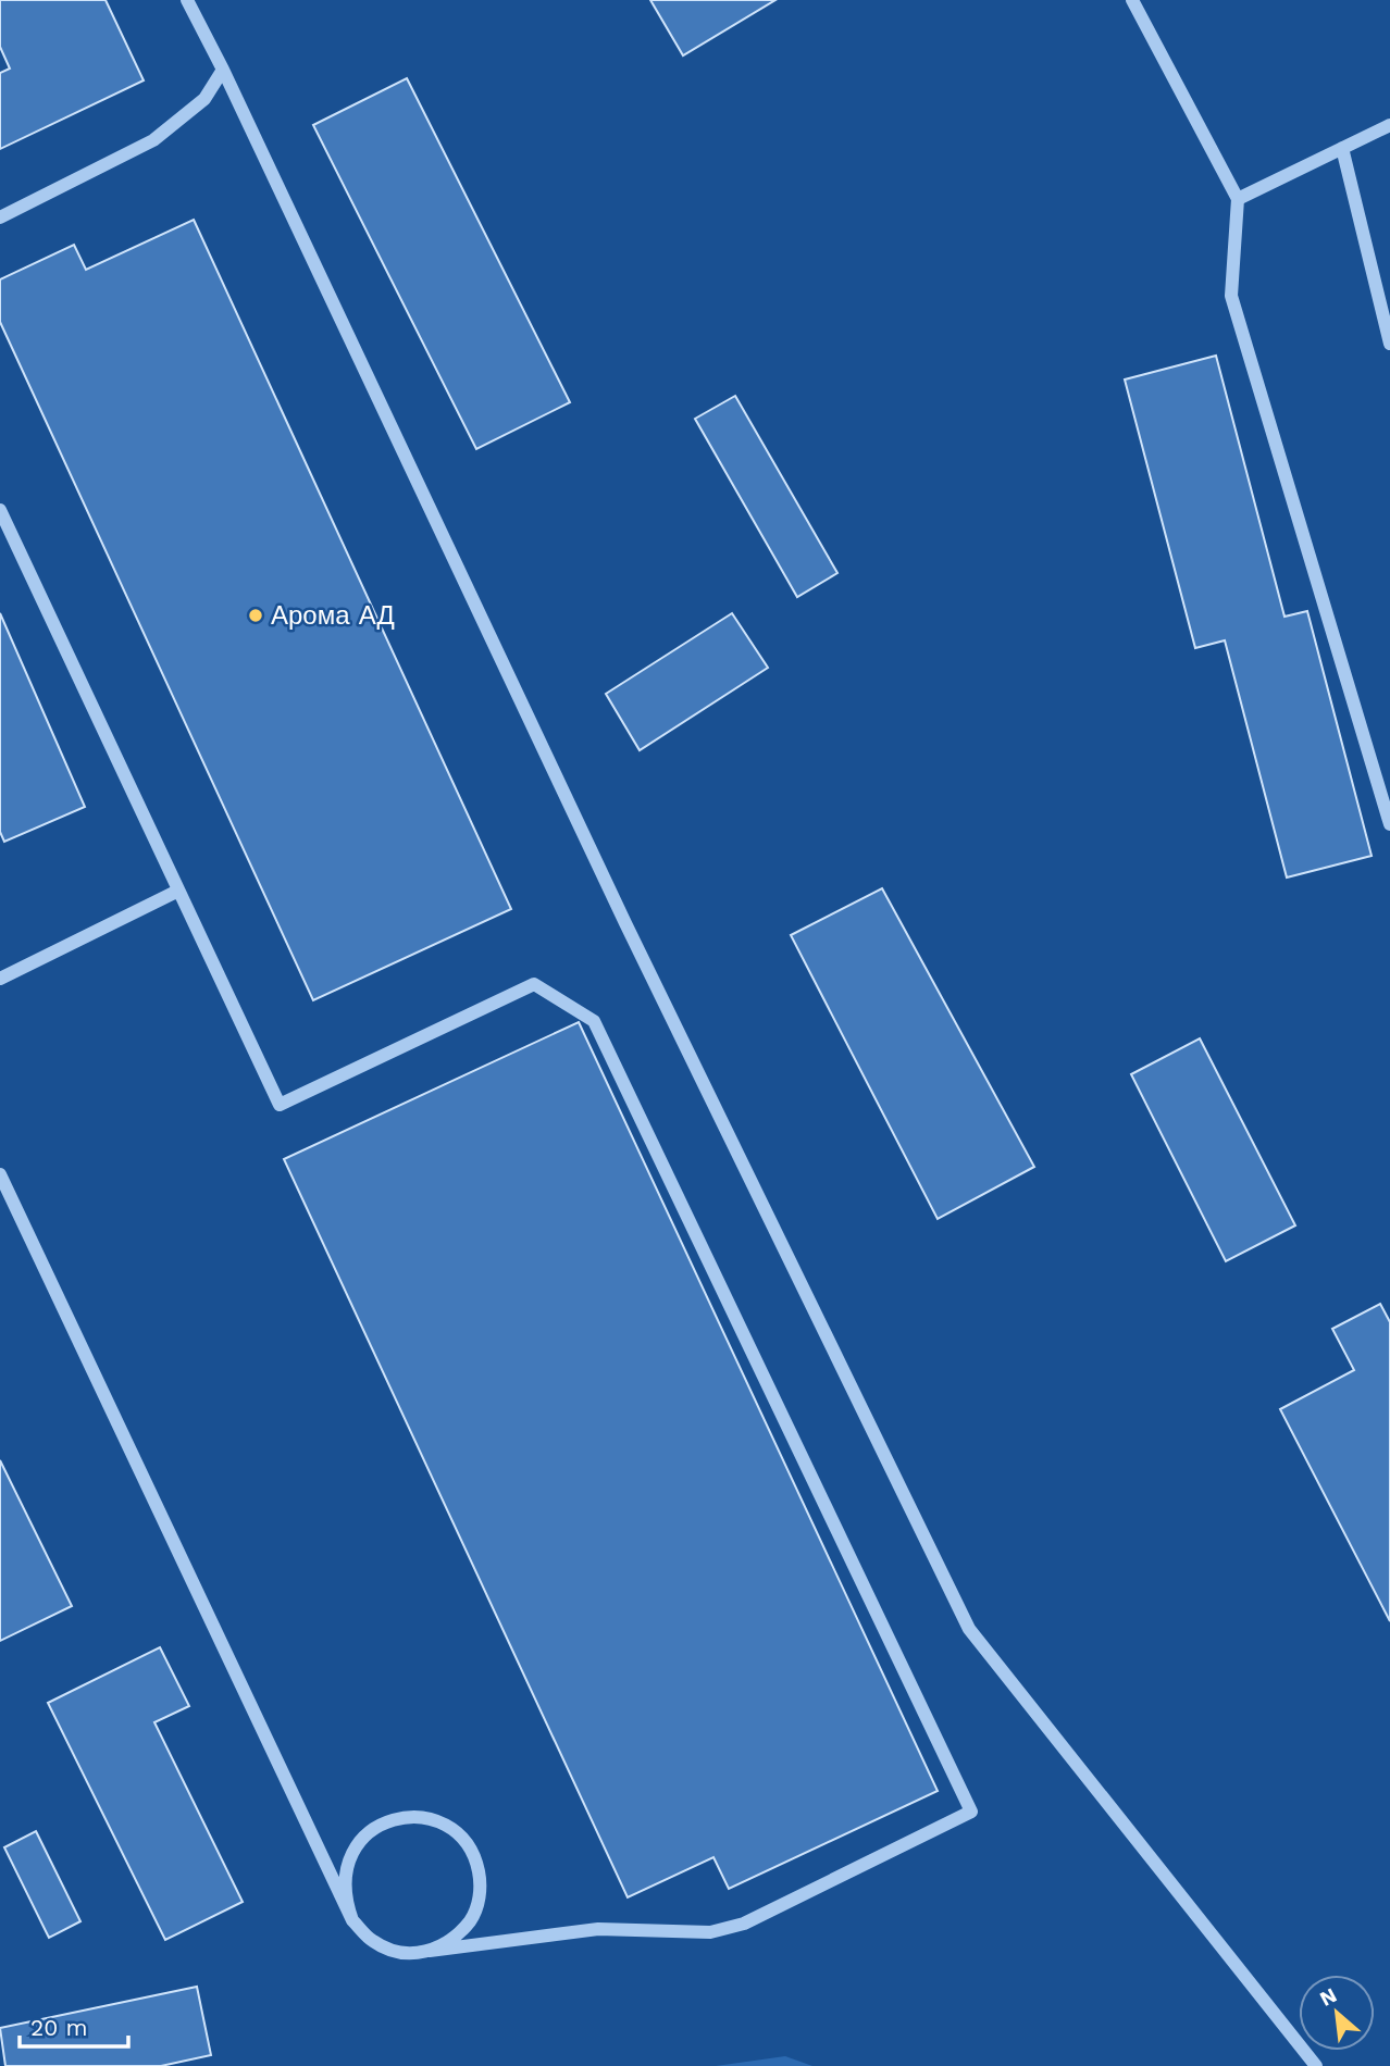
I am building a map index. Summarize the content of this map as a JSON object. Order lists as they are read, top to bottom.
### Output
{
  "places": ["Арома АД"],
  "scale_bar": "20 m",
  "north": "top left"
}
